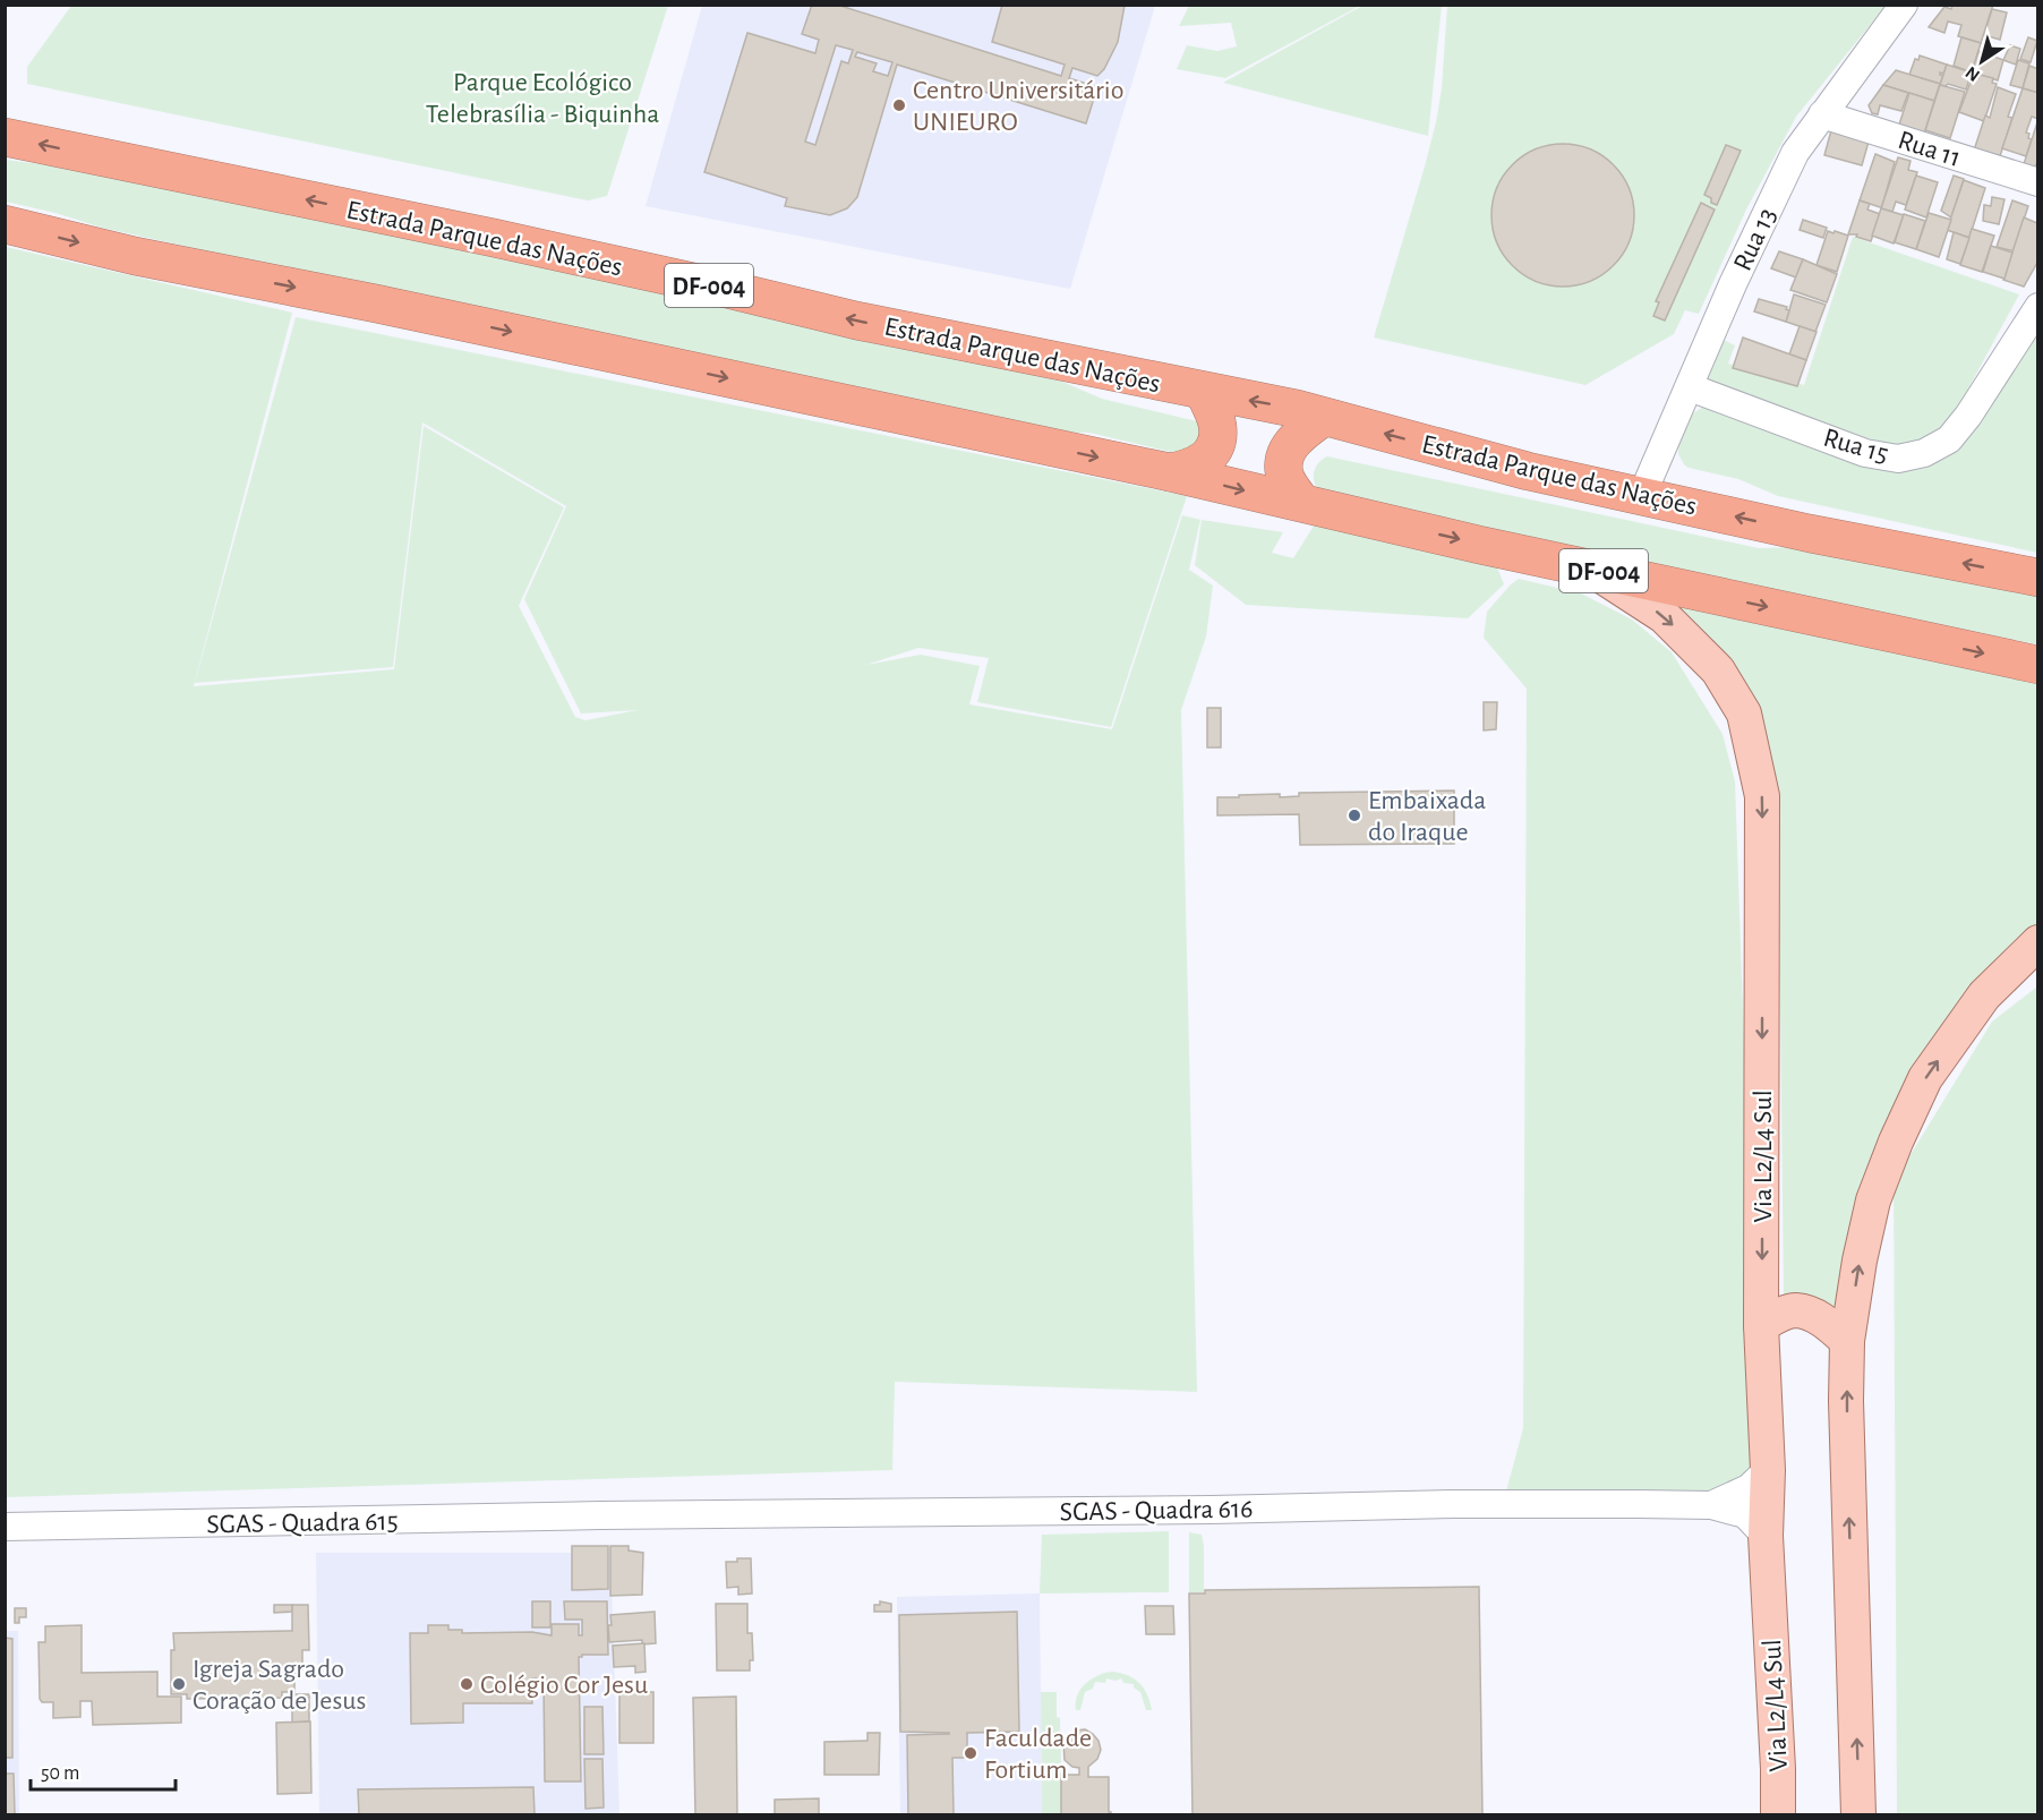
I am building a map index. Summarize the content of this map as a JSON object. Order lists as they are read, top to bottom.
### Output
{
  "streets": {
    "highway": ["Estrada Parque das Nações", "DF-004"],
    "main road": ["Via L2/L4 Sul"],
    "street": [
      "Rua 11",
      "Rua 13",
      "Rua 15",
      "SGAS - Quadra 616",
      "SGAS - Quadra 615"
    ]
  },
  "crossings": [
    ["Rua 11", "Rua 13"],
    ["Estrada Parque das Nações", "Rua 13"],
    ["Rua 13", "Rua 15"],
    ["DF-004", "Via L2/L4 Sul"],
    ["Via L2/L4 Sul", "SGAS - Quadra 616"],
    ["SGAS - Quadra 616", "SGAS - Quadra 615"]
  ],
  "one_way": ["Via L2/L4 Sul"],
  "parks": ["Parque Ecológico Telebrasília - Biquinha"],
  "places": [
    "Centro Universitário UNIEURO",
    "Embaixada do Iraque",
    "Igreja Sagrado Coração de Jesus",
    "Colégio Cor Jesu",
    "Faculdade Fortium"
  ],
  "scale_bar": "50 m",
  "north": "bottom left"
}
